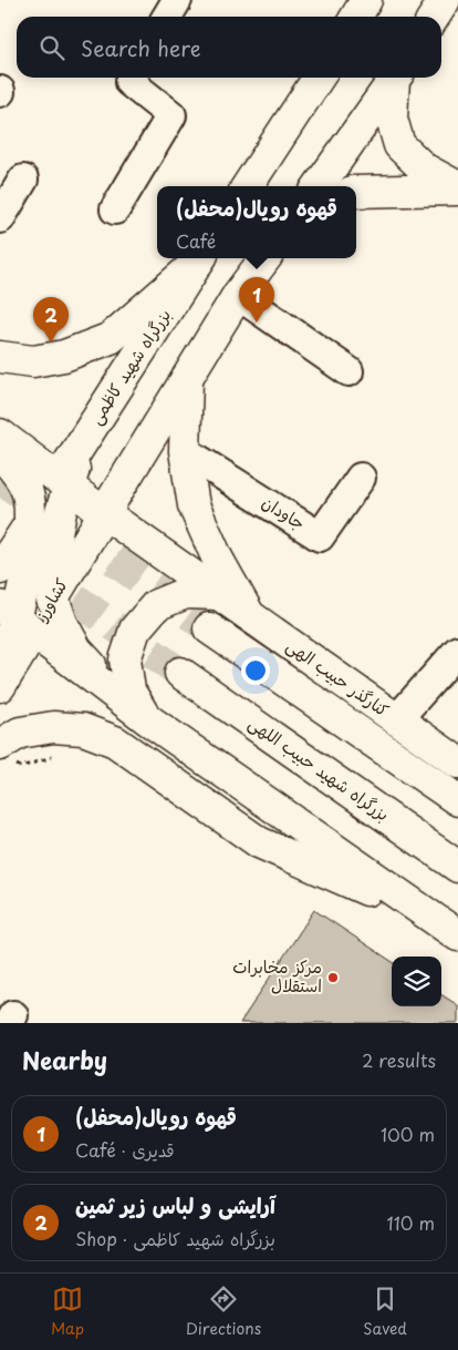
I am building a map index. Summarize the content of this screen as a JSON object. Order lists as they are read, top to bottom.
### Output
{
  "streets": {
    "main road": [
      "بزرگراه شهید کاظمی",
      "کشاورز",
      "کنارگذر حبیب الهی",
      "بزرگراه شهید حبیب اللهی"
    ],
    "street": ["جاودان"]
  },
  "crossings": [
    ["بزرگراه شهید کاظمی", "کنارگذر حبیب الهی"],
    ["کشاورز", "کنارگذر حبیب الهی"]
  ],
  "places": ["مرکز مخابرات استقلال"],
  "page": {
    "search": "Search here",
    "popup": ["قهوه رویال(محفل)", "Café"],
    "pins": ["1", "2"],
    "heading": ["Nearby", "2 results"],
    "list": [
      {
        "mark": "1",
        "name": "قهوه رویال(محفل)",
        "note": "Café · قدیری",
        "value": "100 m"
      },
      {
        "mark": "2",
        "name": "آرایشی و لباس زیر ثمین",
        "note": "Shop · بزرگراه شهید کاظمی",
        "value": "110 m"
      }
    ],
    "nav": ["Map", "Directions", "Saved"]
  }
}
